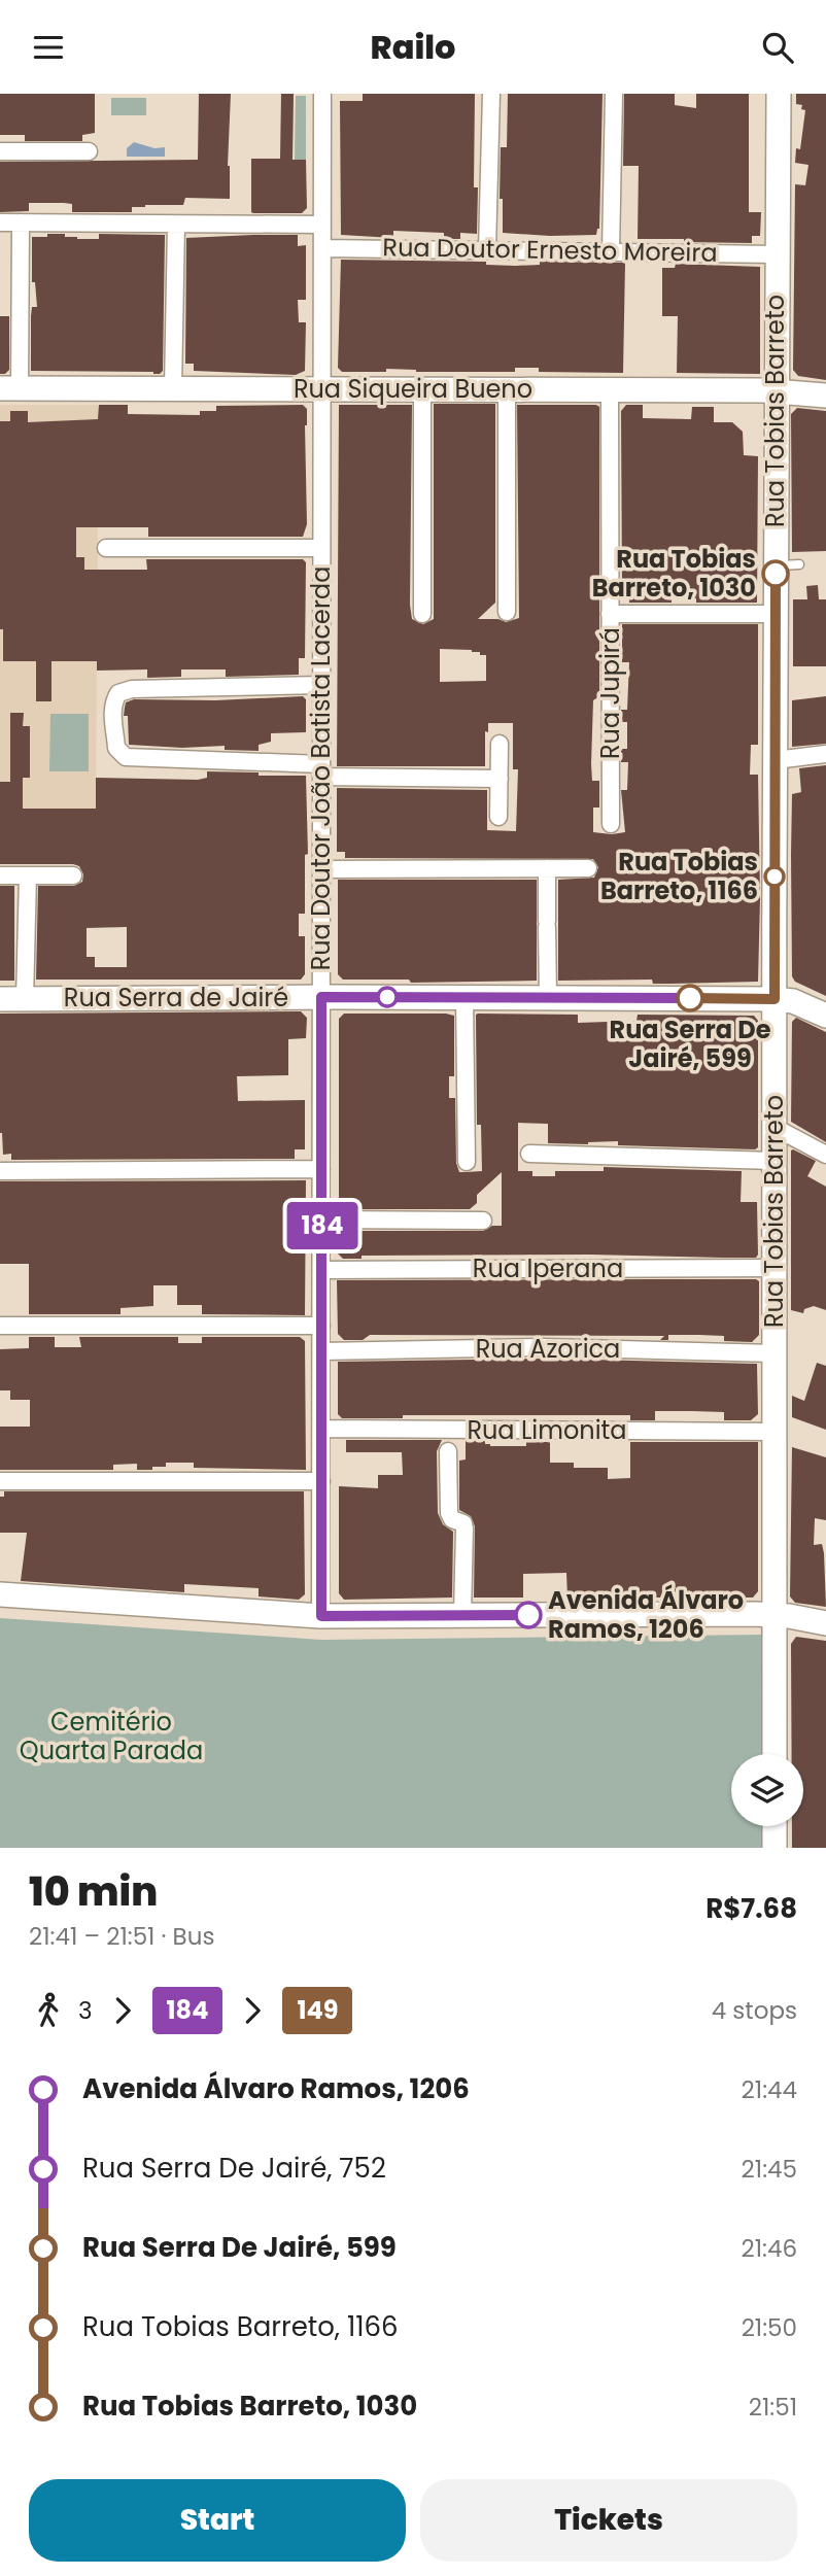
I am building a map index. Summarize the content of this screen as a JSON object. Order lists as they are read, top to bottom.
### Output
{
  "streets": {
    "main road": ["Rua Siqueira Bueno", "Rua Tobias Barreto", "Rua Serra de Jairé"],
    "street": [
      "Rua Doutor Ernesto Moreira",
      "Rua Jupirá",
      "Rua Doutor João Batista Lacerda",
      "Rua Iperana",
      "Rua Azorica",
      "Rua Limonita"
    ]
  },
  "crossings": [
    ["Rua Doutor Ernesto Moreira", "Rua Tobias Barreto"],
    ["Rua Doutor Ernesto Moreira", "Rua Doutor João Batista Lacerda"],
    ["Rua Siqueira Bueno", "Rua Tobias Barreto"],
    ["Rua Siqueira Bueno", "Rua Jupirá"],
    ["Rua Siqueira Bueno", "Rua Doutor João Batista Lacerda"],
    ["Rua Tobias Barreto", "Rua Serra de Jairé"],
    ["Rua Tobias Barreto", "Rua Iperana"],
    ["Rua Tobias Barreto", "Rua Azorica"],
    ["Rua Tobias Barreto", "Rua Limonita"],
    ["Rua Doutor João Batista Lacerda", "Rua Serra de Jairé"],
    ["Rua Doutor João Batista Lacerda", "Rua Iperana"],
    ["Rua Doutor João Batista Lacerda", "Rua Azorica"],
    ["Rua Doutor João Batista Lacerda", "Rua Limonita"]
  ],
  "parks": ["Cemitério Quarta Parada"],
  "places": [
    "Rua Tobias Barreto, 1030",
    "Rua Tobias Barreto, 1166",
    "Rua Serra De Jairé, 599",
    "Avenida Álvaro Ramos, 1206"
  ],
  "lines": ["bus line 149", "bus line 184"],
  "page": {
    "header": "Railo",
    "on_map": "184",
    "heading": ["10 min", "21:41 – 21:51 · Bus", "R$7.68"],
    "legs": [
      "3",
      "184",
      "149",
      "4 stops"
    ],
    "list": [
      {
        "name": "Avenida Álvaro Ramos, 1206",
        "value": "21:44"
      },
      {
        "name": "Rua Serra De Jairé, 752",
        "value": "21:45"
      },
      {
        "name": "Rua Serra De Jairé, 599",
        "value": "21:46"
      },
      {
        "name": "Rua Tobias Barreto, 1166",
        "value": "21:50"
      },
      {
        "name": "Rua Tobias Barreto, 1030",
        "value": "21:51"
      }
    ],
    "buttons": ["Start", "Tickets"]
  }
}
